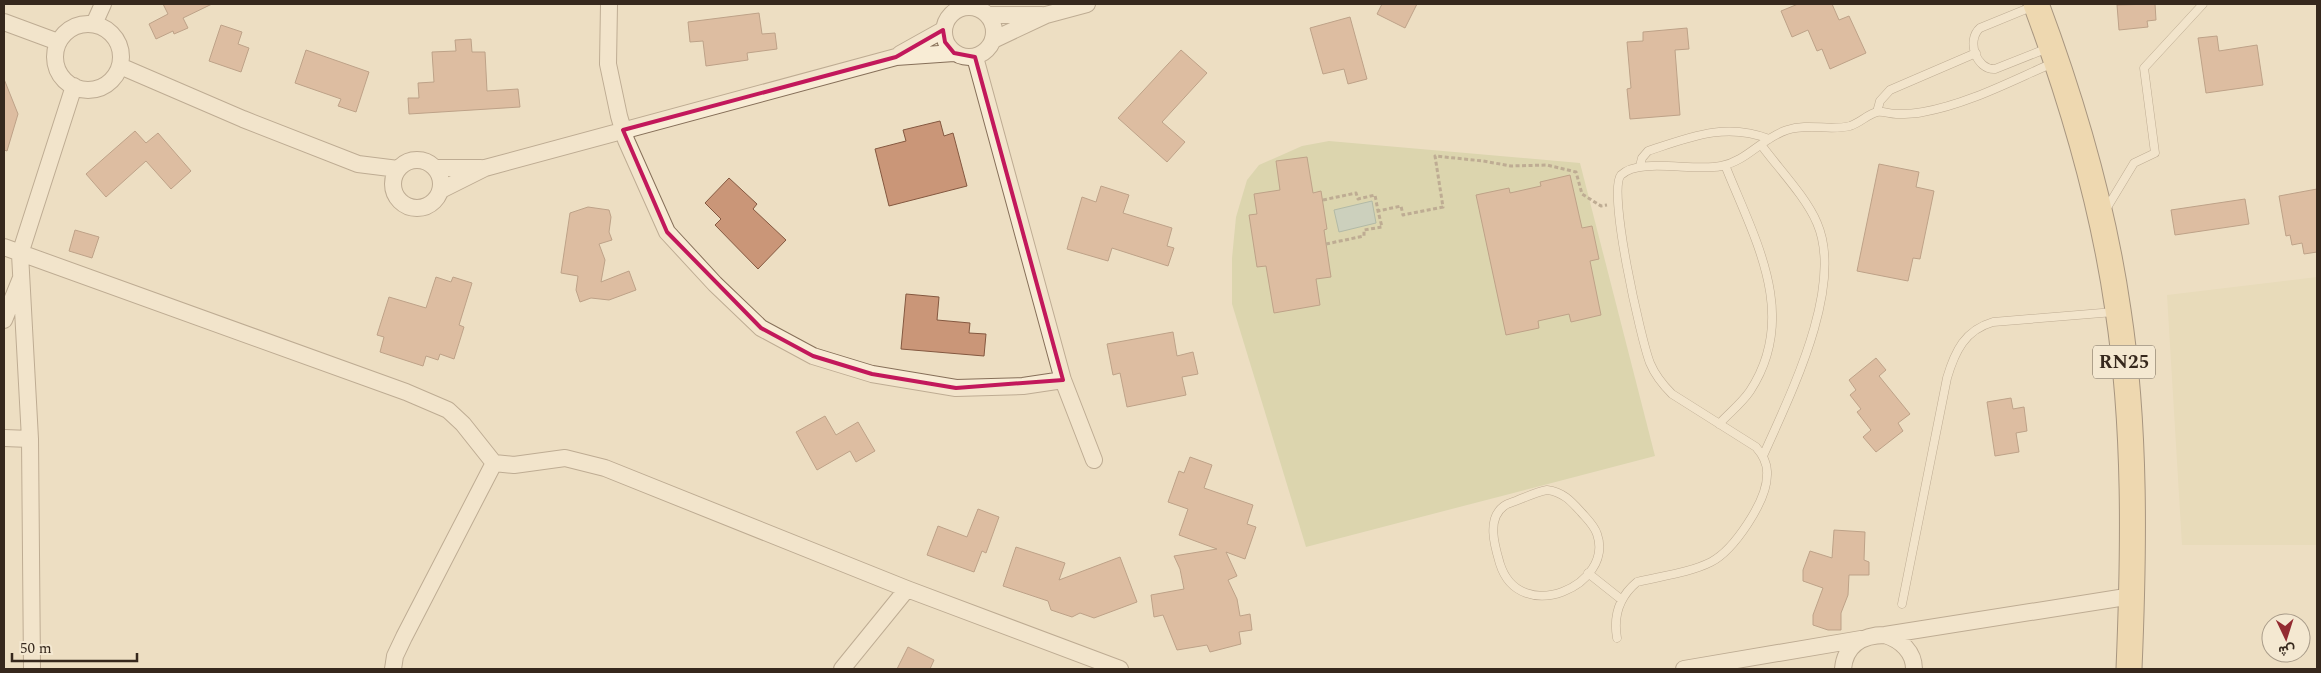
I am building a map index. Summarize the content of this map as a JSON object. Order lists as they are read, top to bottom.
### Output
{
  "streets": {
    "main road": ["RN25"]
  },
  "scale_bar": "50 m",
  "north": "bottom"
}
